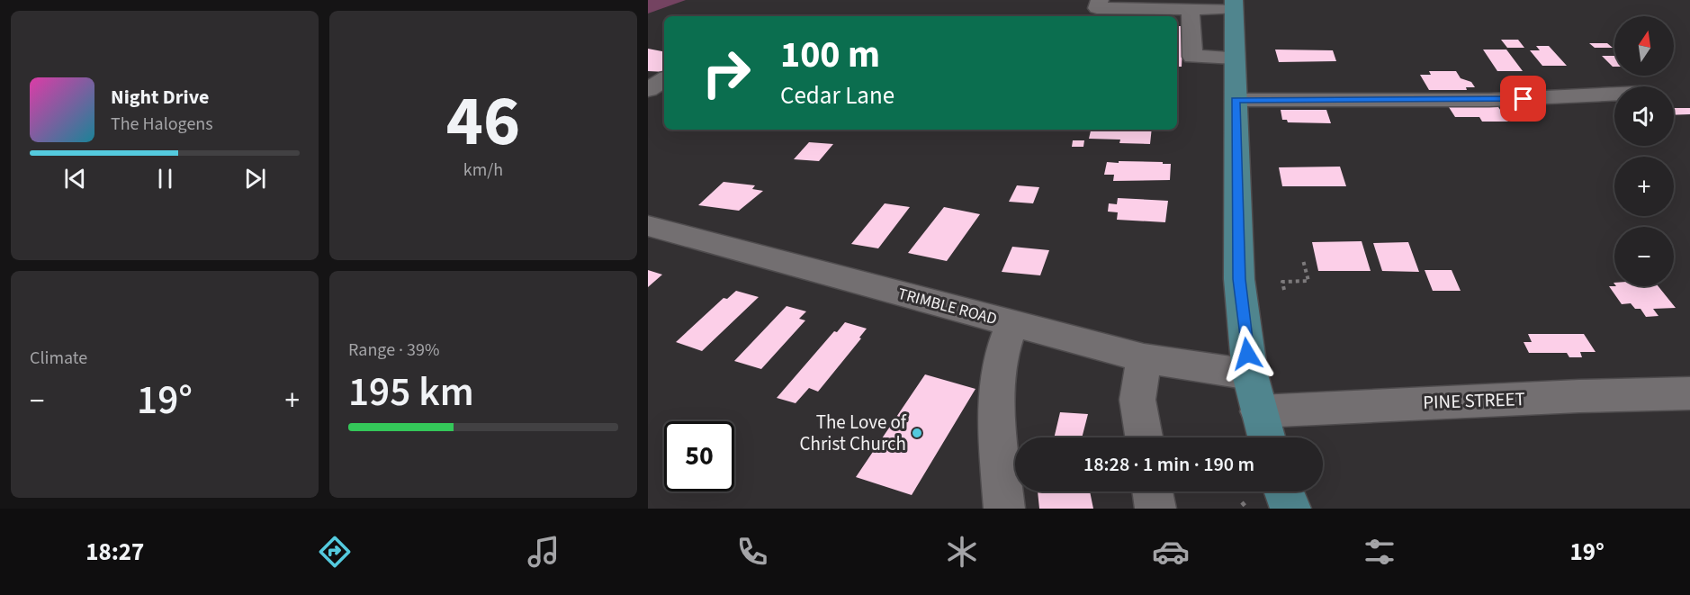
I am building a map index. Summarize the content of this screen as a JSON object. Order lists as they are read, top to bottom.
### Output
{
  "streets": {
    "street": ["TRIMBLE ROAD", "PINE STREET"]
  },
  "places": ["The Love of Christ Church"],
  "north": "top",
  "page": {
    "tile": [
      ["46", "km/h"],
      "Climate",
      ["Range · 39%", "195 km"]
    ],
    "map_buttons": ["+", "−"],
    "turn": ["100 m", "Cedar Lane"],
    "song": ["Night Drive", "The Halogens"],
    "heat": ["−", "19°", "+"],
    "limit": "50",
    "trip": "18:28 · 1 min · 190 m",
    "tabs": ["18:27", "19°"]
  }
}
